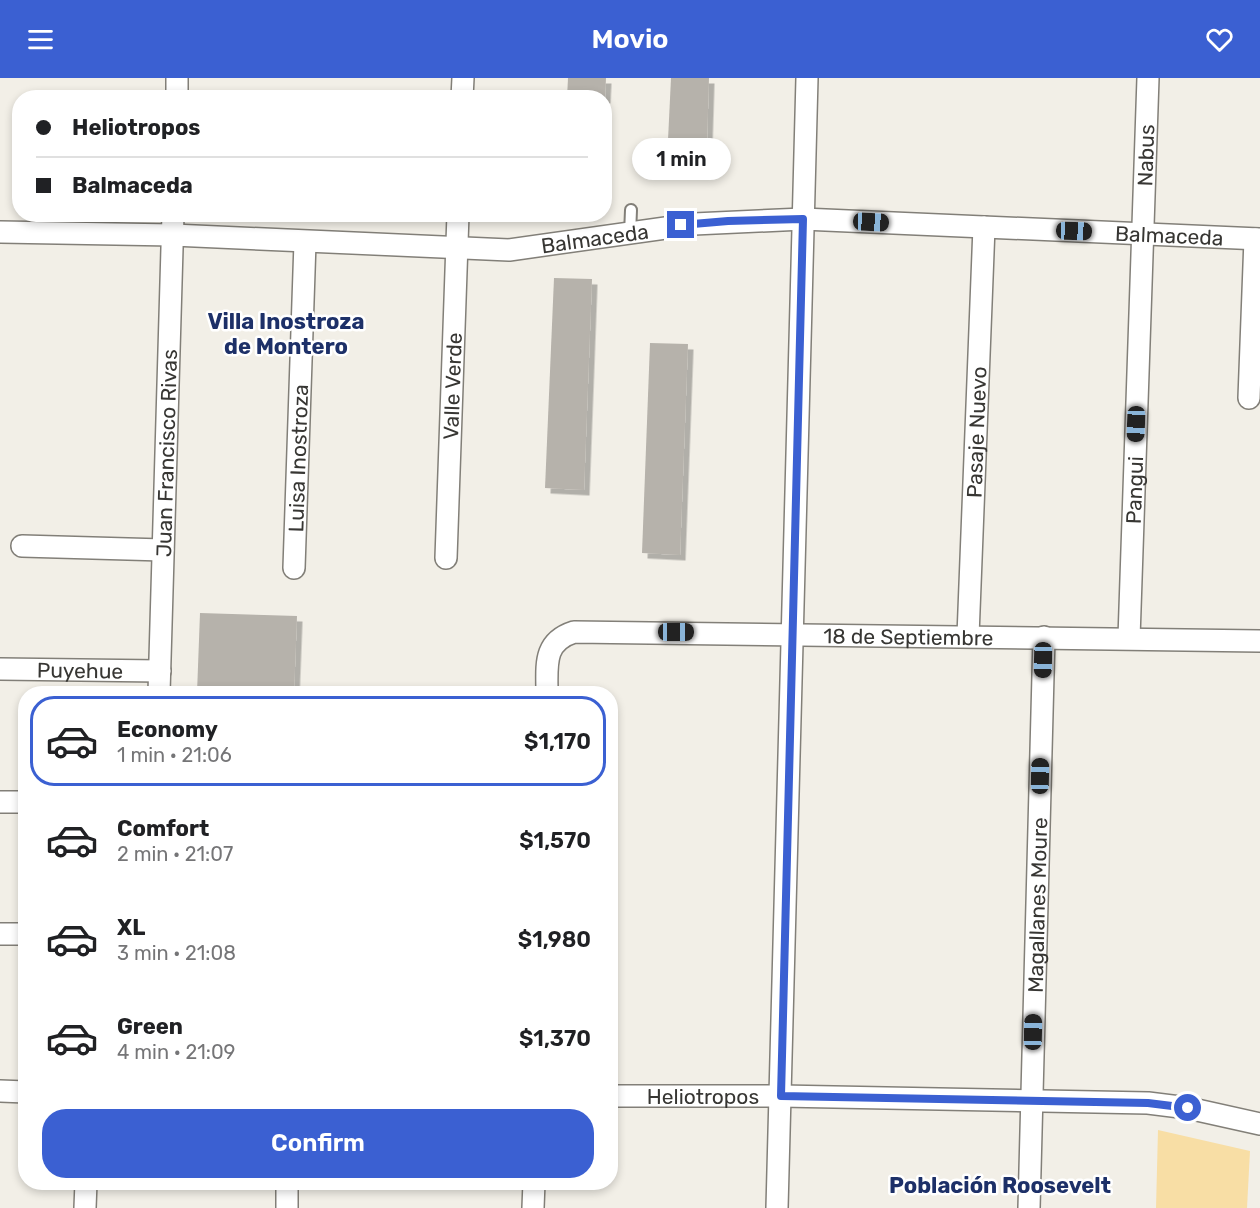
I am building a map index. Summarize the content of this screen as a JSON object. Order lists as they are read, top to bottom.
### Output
{
  "streets": {
    "street": [
      "Nabus",
      "Balmaceda",
      "Valle Verde",
      "Pasaje Nuevo",
      "Juan Francisco Rivas",
      "Luisa Inostroza",
      "Pangui",
      "18 de Septiembre",
      "Puyehue",
      "Magallanes Moure",
      "Heliotropos"
    ]
  },
  "crossings": [
    ["Nabus", "Balmaceda"],
    ["Nabus", "Pangui"],
    ["Balmaceda", "Valle Verde"],
    ["Balmaceda", "Pasaje Nuevo"],
    ["Balmaceda", "Juan Francisco Rivas"],
    ["Balmaceda", "Luisa Inostroza"],
    ["Balmaceda", "Pangui"],
    ["Pasaje Nuevo", "18 de Septiembre"],
    ["Juan Francisco Rivas", "Puyehue"],
    ["Pangui", "18 de Septiembre"],
    ["18 de Septiembre", "Magallanes Moure"],
    ["Magallanes Moure", "Heliotropos"]
  ],
  "districts": ["Villa Inostroza de Montero", "Población Roosevelt"],
  "page": {
    "header": "Movio",
    "banner": ["Heliotropos", "Balmaceda"],
    "bubble": "1 min",
    "list": [
      {
        "name": "Economy",
        "note": "1 min · 21:06",
        "value": "$1,170"
      },
      {
        "name": "Comfort",
        "note": "2 min · 21:07",
        "value": "$1,570"
      },
      {
        "name": "XL",
        "note": "3 min · 21:08",
        "value": "$1,980"
      },
      {
        "name": "Green",
        "note": "4 min · 21:09",
        "value": "$1,370"
      }
    ],
    "buttons": "Confirm"
  }
}
